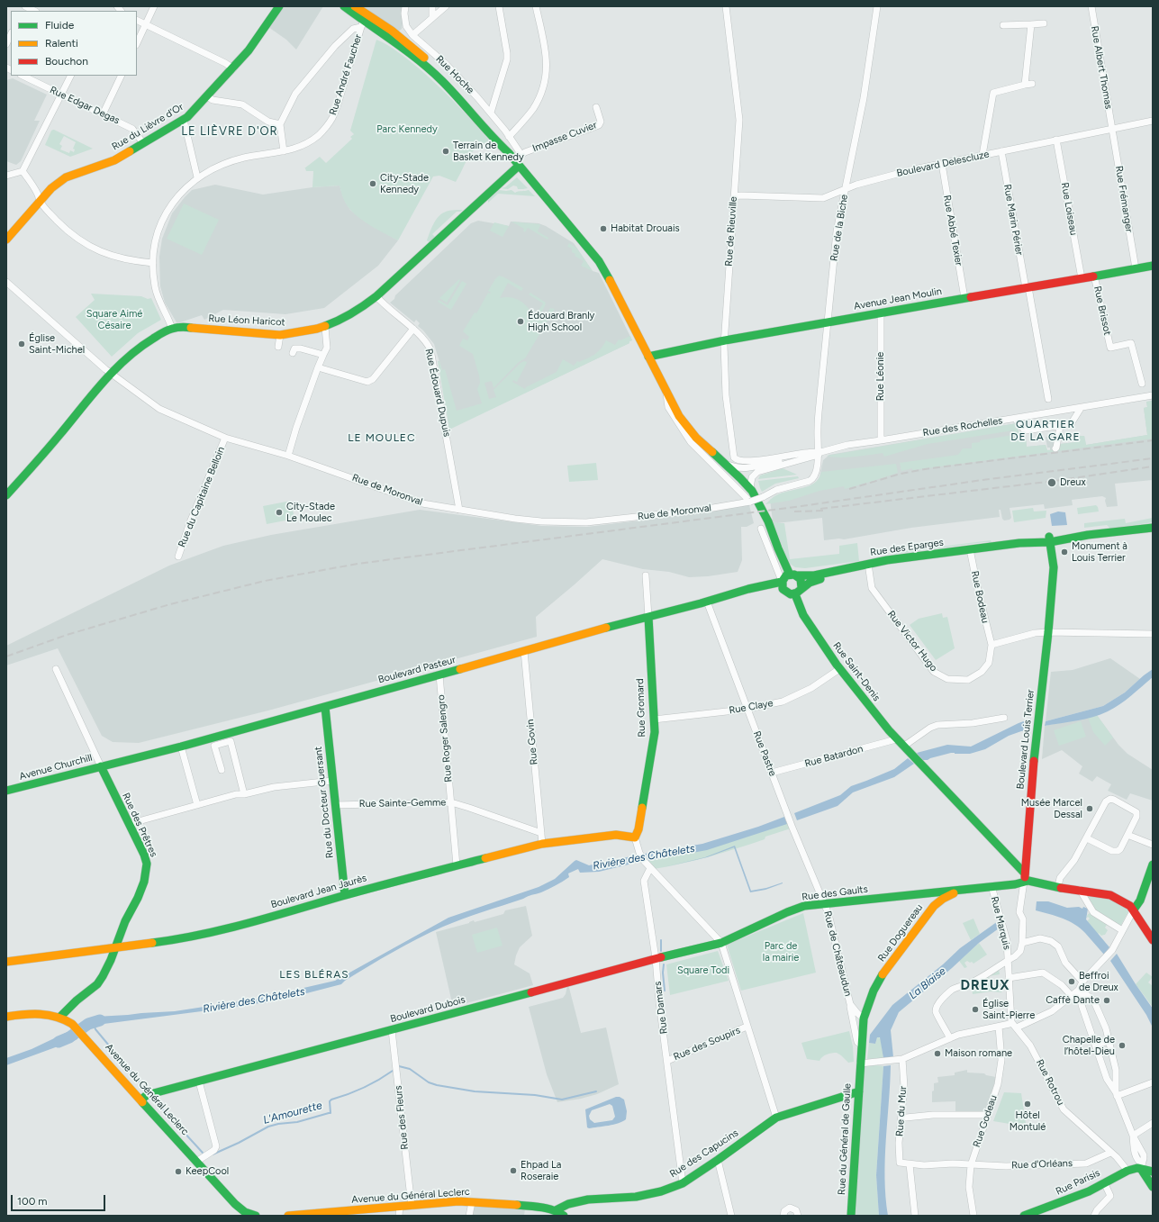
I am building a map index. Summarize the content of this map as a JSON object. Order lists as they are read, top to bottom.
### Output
{
  "streets": {
    "street": [
      "Rue Albert Thomas",
      "Rue André Faucher",
      "Rue Hoche",
      "Rue Edgar Degas",
      "Rue du Lièvre d'Or",
      "Impasse Cuvier",
      "Boulevard Delescluze",
      "Rue Frémanger",
      "Rue Loiseau",
      "Rue Marin Périer",
      "Rue de la Biche",
      "Rue Abbé Texier",
      "Rue de Rieuville",
      "Avenue Jean Moulin",
      "Rue Brissot",
      "Rue Léon Haricot",
      "Rue Léonie",
      "Rue Édouard Dupuis",
      "Rue des Rochelles",
      "Rue de Moronval",
      "Rue du Capitaine Belloin",
      "Rue des Eparges",
      "Rue Bodeau",
      "Rue Victor Hugo",
      "Boulevard Pasteur",
      "Rue Saint-Denis",
      "Rue Claye",
      "Rue Gromard",
      "Rue Roger Salengro",
      "Boulevard Louis Terrier",
      "Rue Govin",
      "Rue Pastre",
      "Rue Batardon",
      "Avenue Churchill",
      "Rue du Docteur Guersant",
      "Rue Sainte-Gemme",
      "Rue des Prêtres",
      "Boulevard Jean Jaurès",
      "Rue des Gaults",
      "Rue Marquis",
      "Rue Doguereau",
      "Rue de Châteaudun",
      "Rue Damars",
      "Boulevard Dubois",
      "Rue des Soupirs",
      "Rue Rotrou",
      "Avenue du Général Leclerc",
      "Rue du Mur",
      "Rue des Fleurs",
      "Rue Godeau",
      "Rue du Général de Gaulle",
      "Rue des Capucins",
      "Rue d'Orléans",
      "Rue Parisis"
    ]
  },
  "crossings": [
    ["Rue Albert Thomas", "Boulevard Delescluze"],
    ["Rue Albert Thomas", "Rue Frémanger"],
    ["Rue André Faucher", "Rue Léon Haricot"],
    ["Rue Hoche", "Impasse Cuvier"],
    ["Rue Edgar Degas", "Rue du Lièvre d'Or"],
    ["Impasse Cuvier", "Rue Léon Haricot"],
    ["Boulevard Delescluze", "Rue Frémanger"],
    ["Boulevard Delescluze", "Rue Loiseau"],
    ["Boulevard Delescluze", "Rue Marin Périer"],
    ["Boulevard Delescluze", "Rue de la Biche"],
    ["Boulevard Delescluze", "Rue Abbé Texier"],
    ["Boulevard Delescluze", "Rue de Rieuville"],
    ["Rue Frémanger", "Avenue Jean Moulin"],
    ["Rue Loiseau", "Avenue Jean Moulin"],
    ["Rue Marin Périer", "Avenue Jean Moulin"],
    ["Rue de la Biche", "Avenue Jean Moulin"],
    ["Rue de la Biche", "Rue des Rochelles"],
    ["Rue de la Biche", "Rue de Moronval"],
    ["Rue Abbé Texier", "Avenue Jean Moulin"],
    ["Rue de Rieuville", "Avenue Jean Moulin"],
    ["Rue de Rieuville", "Rue des Rochelles"],
    ["Avenue Jean Moulin", "Rue Brissot"],
    ["Avenue Jean Moulin", "Rue Léonie"],
    ["Rue Léon Haricot", "Rue Édouard Dupuis"],
    ["Rue Léon Haricot", "Rue de Moronval"],
    ["Rue Léonie", "Rue des Rochelles"],
    ["Rue Édouard Dupuis", "Rue de Moronval"],
    ["Rue des Rochelles", "Rue de Moronval"],
    ["Rue de Moronval", "Rue du Capitaine Belloin"],
    ["Rue des Eparges", "Rue Bodeau"],
    ["Rue des Eparges", "Rue Victor Hugo"],
    ["Rue des Eparges", "Boulevard Pasteur"],
    ["Rue des Eparges", "Rue Saint-Denis"],
    ["Rue des Eparges", "Boulevard Louis Terrier"],
    ["Rue Bodeau", "Rue Victor Hugo"],
    ["Boulevard Pasteur", "Rue Saint-Denis"],
    ["Boulevard Pasteur", "Rue Gromard"],
    ["Boulevard Pasteur", "Rue Roger Salengro"],
    ["Boulevard Pasteur", "Rue Govin"],
    ["Boulevard Pasteur", "Rue Pastre"],
    ["Boulevard Pasteur", "Avenue Churchill"],
    ["Boulevard Pasteur", "Rue du Docteur Guersant"],
    ["Boulevard Pasteur", "Rue des Prêtres"],
    ["Rue Saint-Denis", "Rue Claye"],
    ["Rue Saint-Denis", "Boulevard Louis Terrier"],
    ["Rue Saint-Denis", "Rue Batardon"],
    ["Rue Saint-Denis", "Rue Doguereau"],
    ["Rue Claye", "Rue Gromard"],
    ["Rue Claye", "Rue Pastre"],
    ["Rue Gromard", "Boulevard Jean Jaurès"],
    ["Rue Roger Salengro", "Rue Sainte-Gemme"],
    ["Rue Roger Salengro", "Boulevard Jean Jaurès"],
    ["Boulevard Louis Terrier", "Rue Doguereau"],
    ["Rue Govin", "Rue Sainte-Gemme"],
    ["Rue Pastre", "Rue Batardon"],
    ["Rue Pastre", "Rue des Gaults"],
    ["Rue Pastre", "Rue de Châteaudun"],
    ["Avenue Churchill", "Rue des Prêtres"],
    ["Rue du Docteur Guersant", "Rue Sainte-Gemme"],
    ["Rue du Docteur Guersant", "Boulevard Jean Jaurès"],
    ["Rue des Prêtres", "Boulevard Jean Jaurès"],
    ["Rue des Prêtres", "Avenue du Général Leclerc"],
    ["Rue des Gaults", "Rue Doguereau"],
    ["Rue des Gaults", "Rue de Châteaudun"],
    ["Rue des Gaults", "Boulevard Dubois"],
    ["Rue Marquis", "Rue Doguereau"],
    ["Rue Marquis", "Rue Rotrou"],
    ["Rue Doguereau", "Rue de Châteaudun"],
    ["Rue Doguereau", "Rue du Général de Gaulle"],
    ["Rue Damars", "Boulevard Dubois"],
    ["Rue Damars", "Rue des Soupirs"],
    ["Rue Damars", "Rue des Capucins"],
    ["Boulevard Dubois", "Avenue du Général Leclerc"],
    ["Boulevard Dubois", "Rue des Fleurs"],
    ["Rue Rotrou", "Rue d'Orléans"],
    ["Rue Rotrou", "Rue Parisis"],
    ["Avenue du Général Leclerc", "Rue des Fleurs"],
    ["Avenue du Général Leclerc", "Rue des Capucins"],
    ["Rue du Mur", "Rue d'Orléans"],
    ["Rue Godeau", "Rue d'Orléans"],
    ["Rue du Général de Gaulle", "Rue des Capucins"]
  ],
  "districts": [
    "LE LIÈVRE D'OR",
    "QUARTIER DE LA GARE",
    "LE MOULEC",
    "LES BLÉRAS",
    "DREUX"
  ],
  "water": ["Rivière des Châtelets", "La Blaise", "L'Amourette"],
  "parks": [
    "Parc Kennedy",
    "Square Aimé Césaire",
    "Parc de la mairie",
    "Square Todi"
  ],
  "places": [
    "Terrain de Basket Kennedy",
    "City-Stade Kennedy",
    "Habitat Drouais",
    "Édouard Branly High School",
    "Église Saint-Michel",
    "Dreux",
    "City-Stade Le Moulec",
    "Monument à Louis Terrier",
    "Musée Marcel Dessal",
    "Beffroi de Dreux",
    "Caffè Dante",
    "Église Saint-Pierre",
    "Chapelle de l’hôtel-Dieu",
    "Maison romane",
    "Hôtel Montulé",
    "Ehpad La Roseraie",
    "KeepCool"
  ],
  "legend": ["Fluide", "Ralenti", "Bouchon"],
  "scale_bar": "100 m"
}
